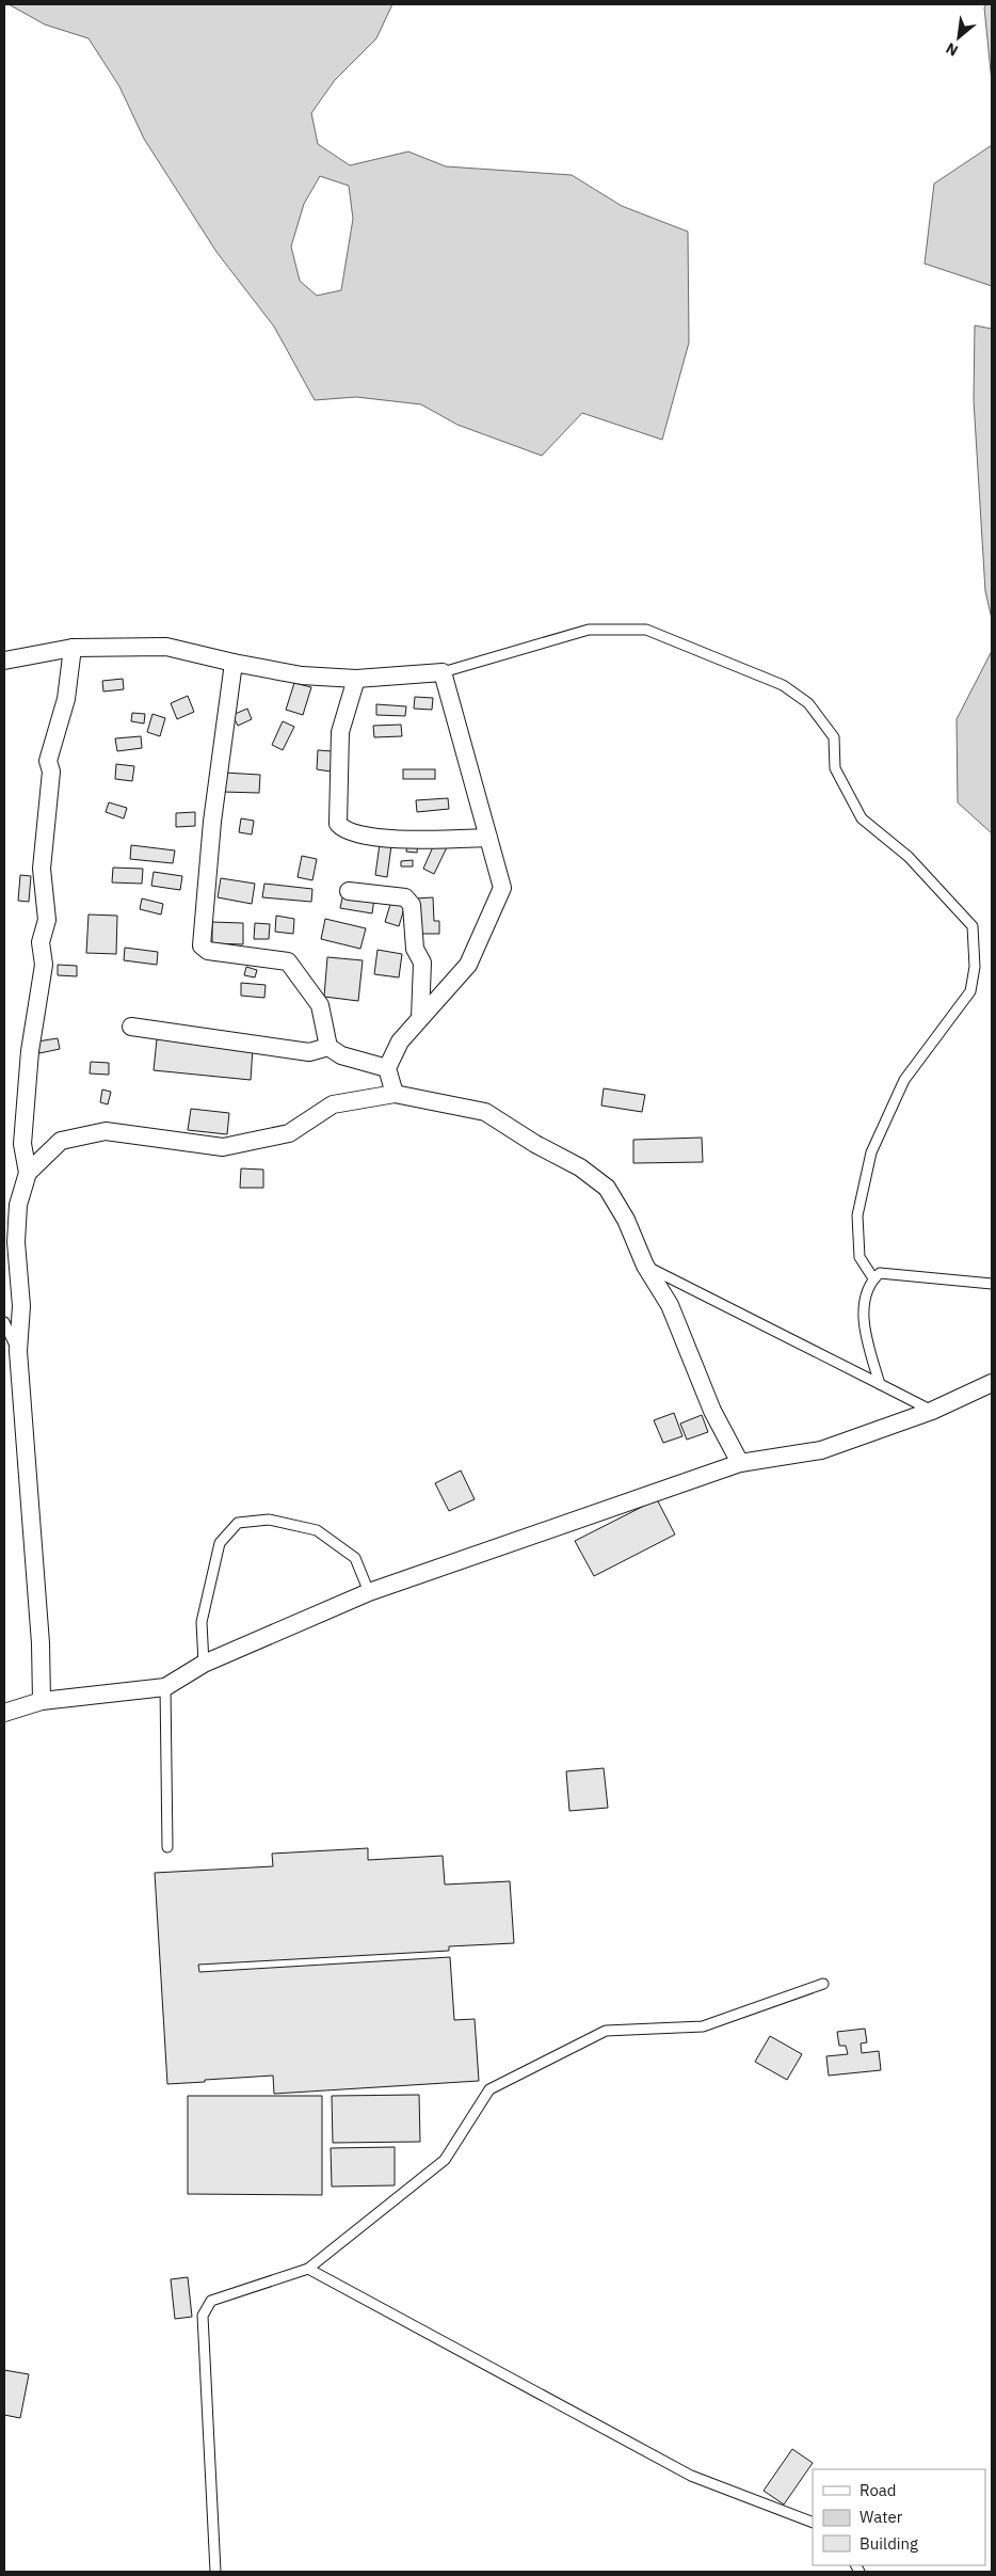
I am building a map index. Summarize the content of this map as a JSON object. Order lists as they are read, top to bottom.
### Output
{
  "legend": ["Road", "Water", "Building"],
  "north": "bottom left"
}
